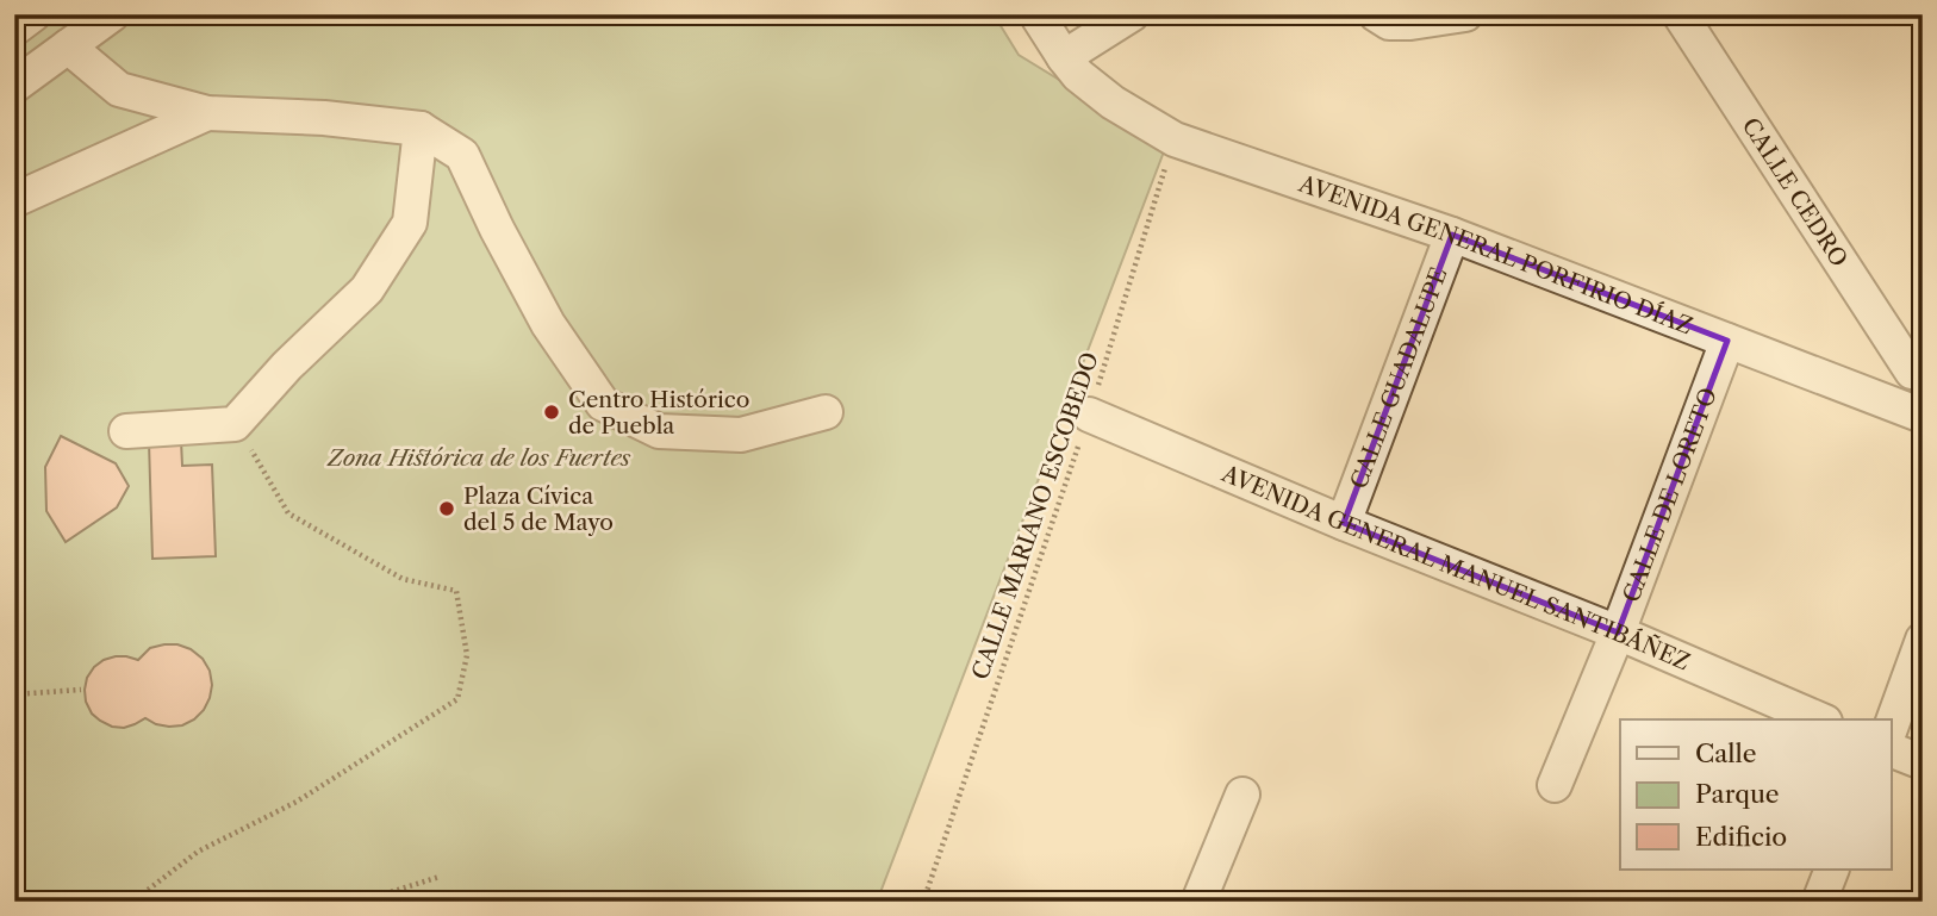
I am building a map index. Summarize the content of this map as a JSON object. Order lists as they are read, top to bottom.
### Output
{
  "streets": {
    "street": [
      "CALLE CEDRO",
      "AVENIDA GENERAL PORFIRIO DÍAZ",
      "CALLE GUADALUPE",
      "CALLE DE LORETO",
      "AVENIDA GENERAL MANUEL SANTIBÁÑEZ"
    ],
    "path": ["CALLE MARIANO ESCOBEDO"]
  },
  "crossings": [
    ["AVENIDA GENERAL PORFIRIO DÍAZ", "CALLE GUADALUPE"],
    ["AVENIDA GENERAL PORFIRIO DÍAZ", "CALLE DE LORETO"],
    ["AVENIDA GENERAL PORFIRIO DÍAZ", "CALLE MARIANO ESCOBEDO"],
    ["CALLE GUADALUPE", "AVENIDA GENERAL MANUEL SANTIBÁÑEZ"],
    ["CALLE DE LORETO", "AVENIDA GENERAL MANUEL SANTIBÁÑEZ"],
    ["CALLE MARIANO ESCOBEDO", "AVENIDA GENERAL MANUEL SANTIBÁÑEZ"]
  ],
  "parks": ["Zona Histórica de los Fuertes"],
  "places": ["Centro Histórico de Puebla", "Plaza Cívica del 5 de Mayo"],
  "legend": ["Calle", "Parque", "Edificio"]
}
